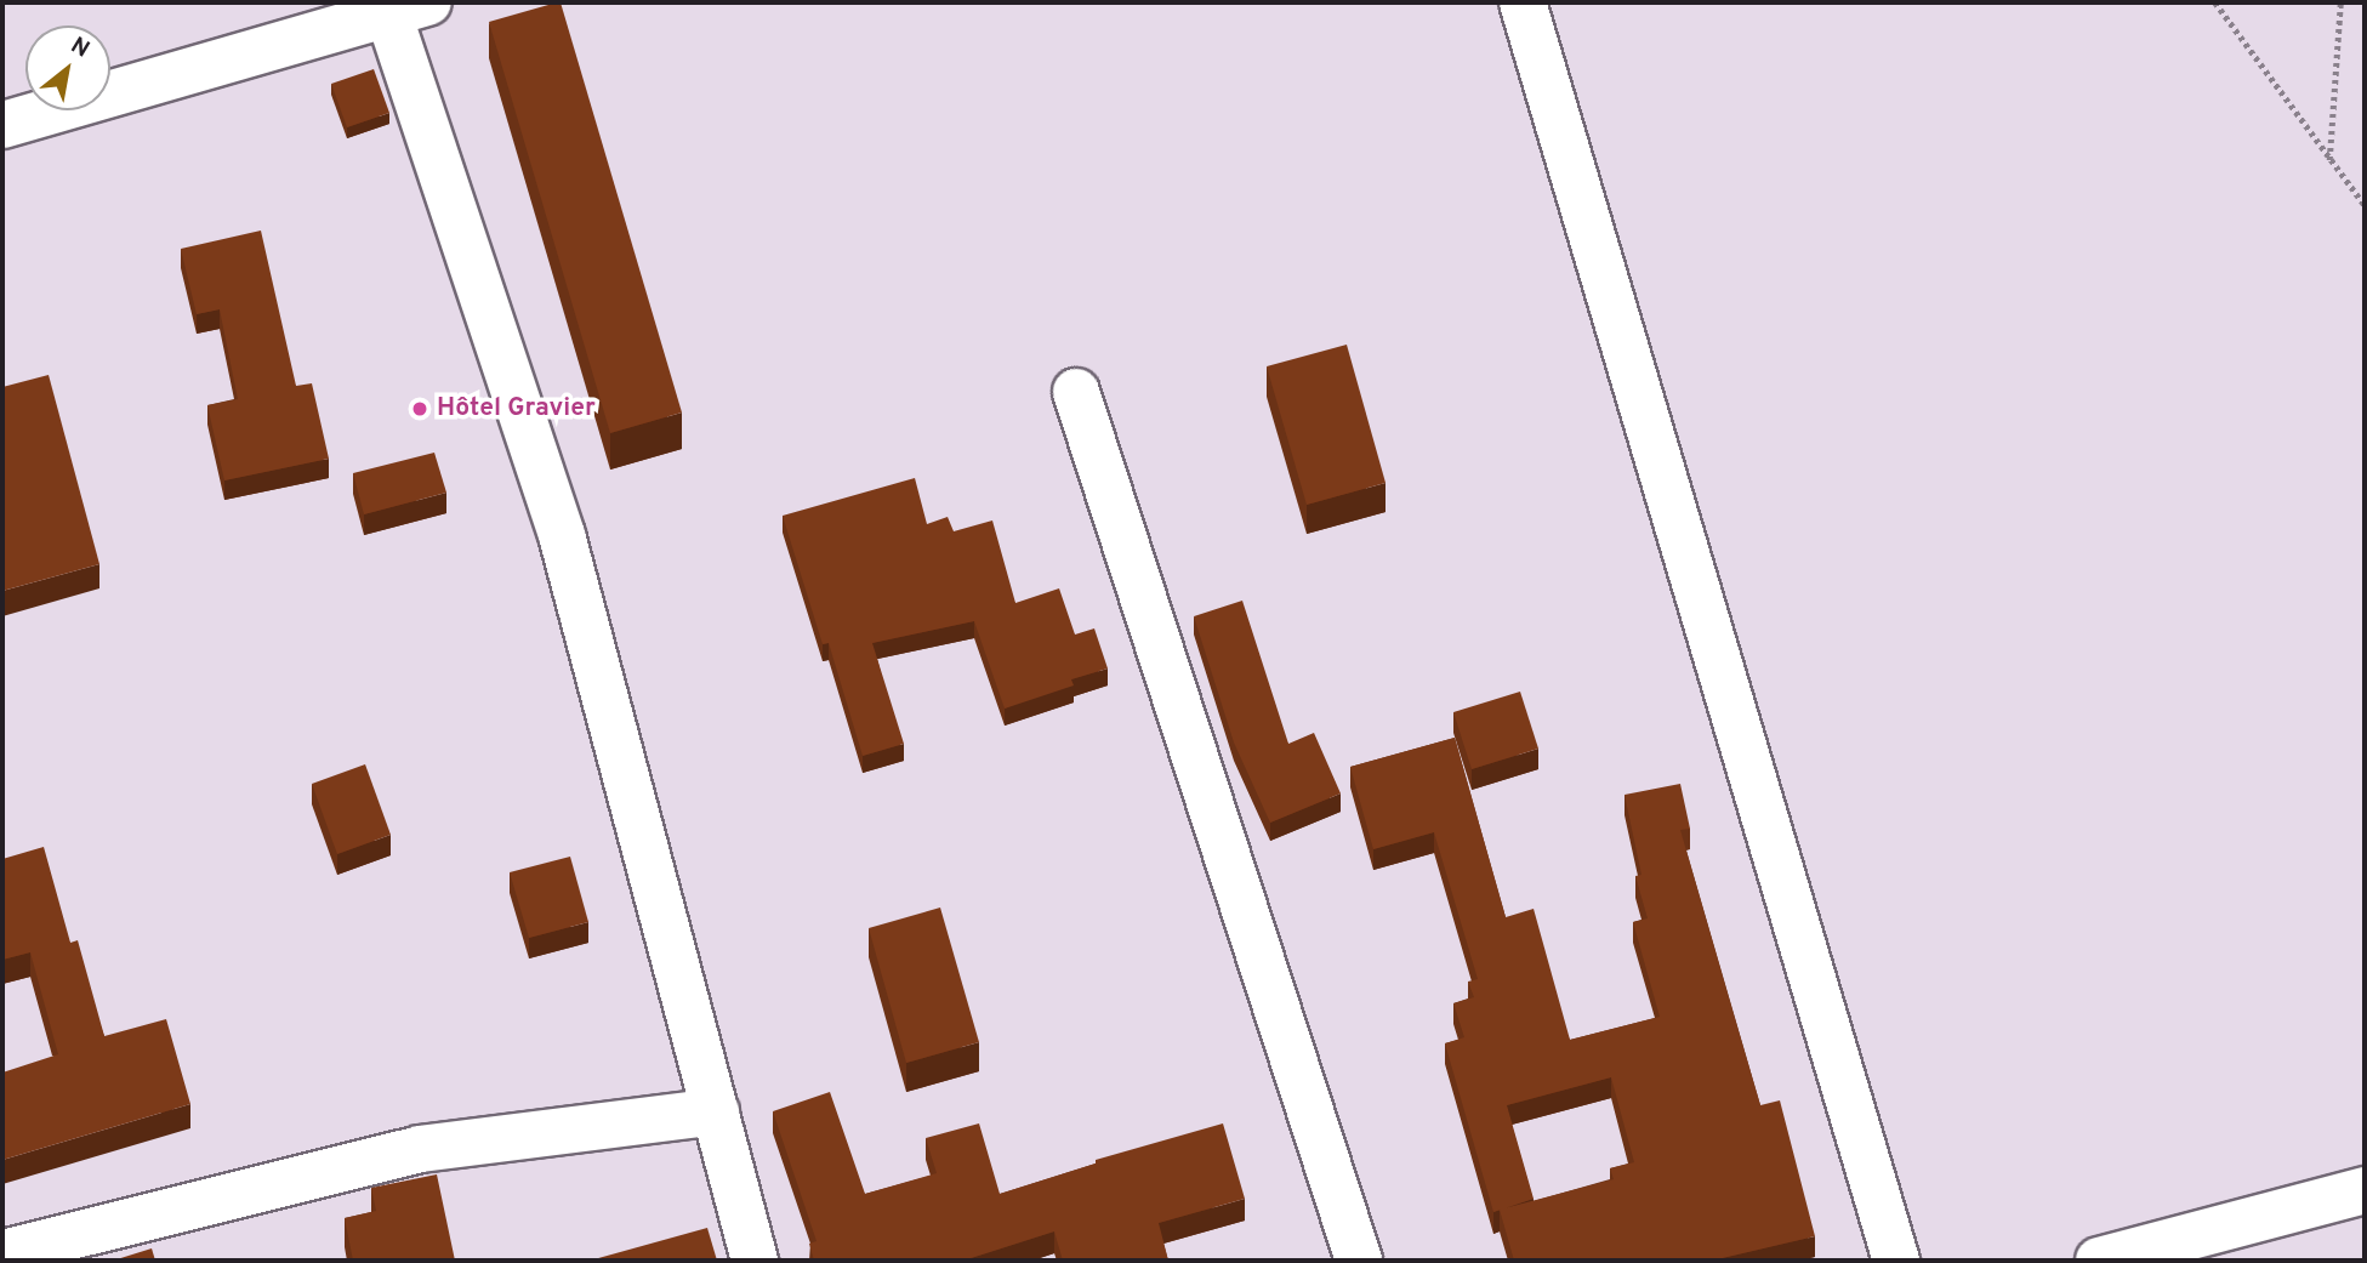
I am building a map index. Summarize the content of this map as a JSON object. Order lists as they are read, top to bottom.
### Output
{
  "places": ["Hôtel Gravier"],
  "north": "top right"
}
